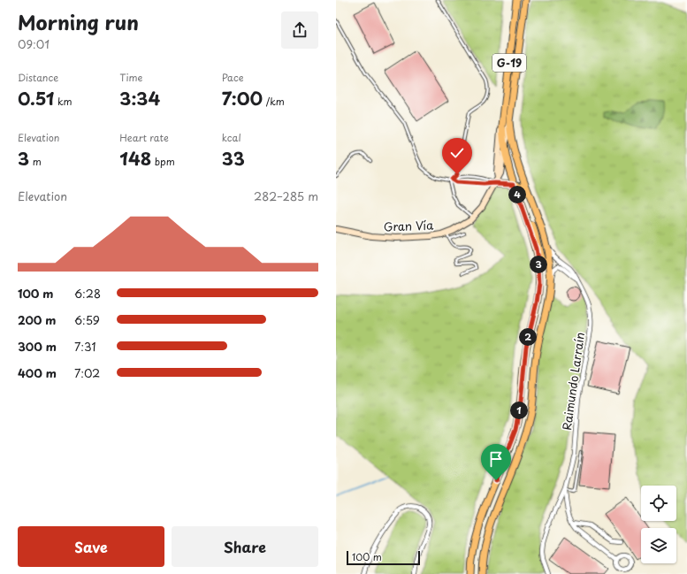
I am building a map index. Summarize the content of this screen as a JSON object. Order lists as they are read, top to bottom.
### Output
{
  "streets": {
    "main road": ["G-19", "Gran Vía"],
    "street": ["Raimundo Larraín"]
  },
  "crossings": [
    ["G-19", "Gran Vía"],
    ["G-19", "Raimundo Larraín"]
  ],
  "scale_bar": "100 m",
  "page": {
    "heading": ["Morning run", "09:01"],
    "stats": [
      ["Distance", "0.51 km"],
      ["Time", "3:34"],
      ["Pace", "7:00 /km"],
      ["Elevation", "3 m"],
      ["Heart rate", "148 bpm"],
      ["kcal", "33"]
    ],
    "chart": ["Elevation", "282–285 m"],
    "pins": [
      "4",
      "3",
      "2",
      "1"
    ],
    "list": [
      {
        "name": "100 m",
        "note": "6:28"
      },
      {
        "name": "200 m",
        "note": "6:59"
      },
      {
        "name": "300 m",
        "note": "7:31"
      },
      {
        "name": "400 m",
        "note": "7:02"
      }
    ],
    "buttons": ["Save", "Share"],
    "scale": "100 m"
  }
}
